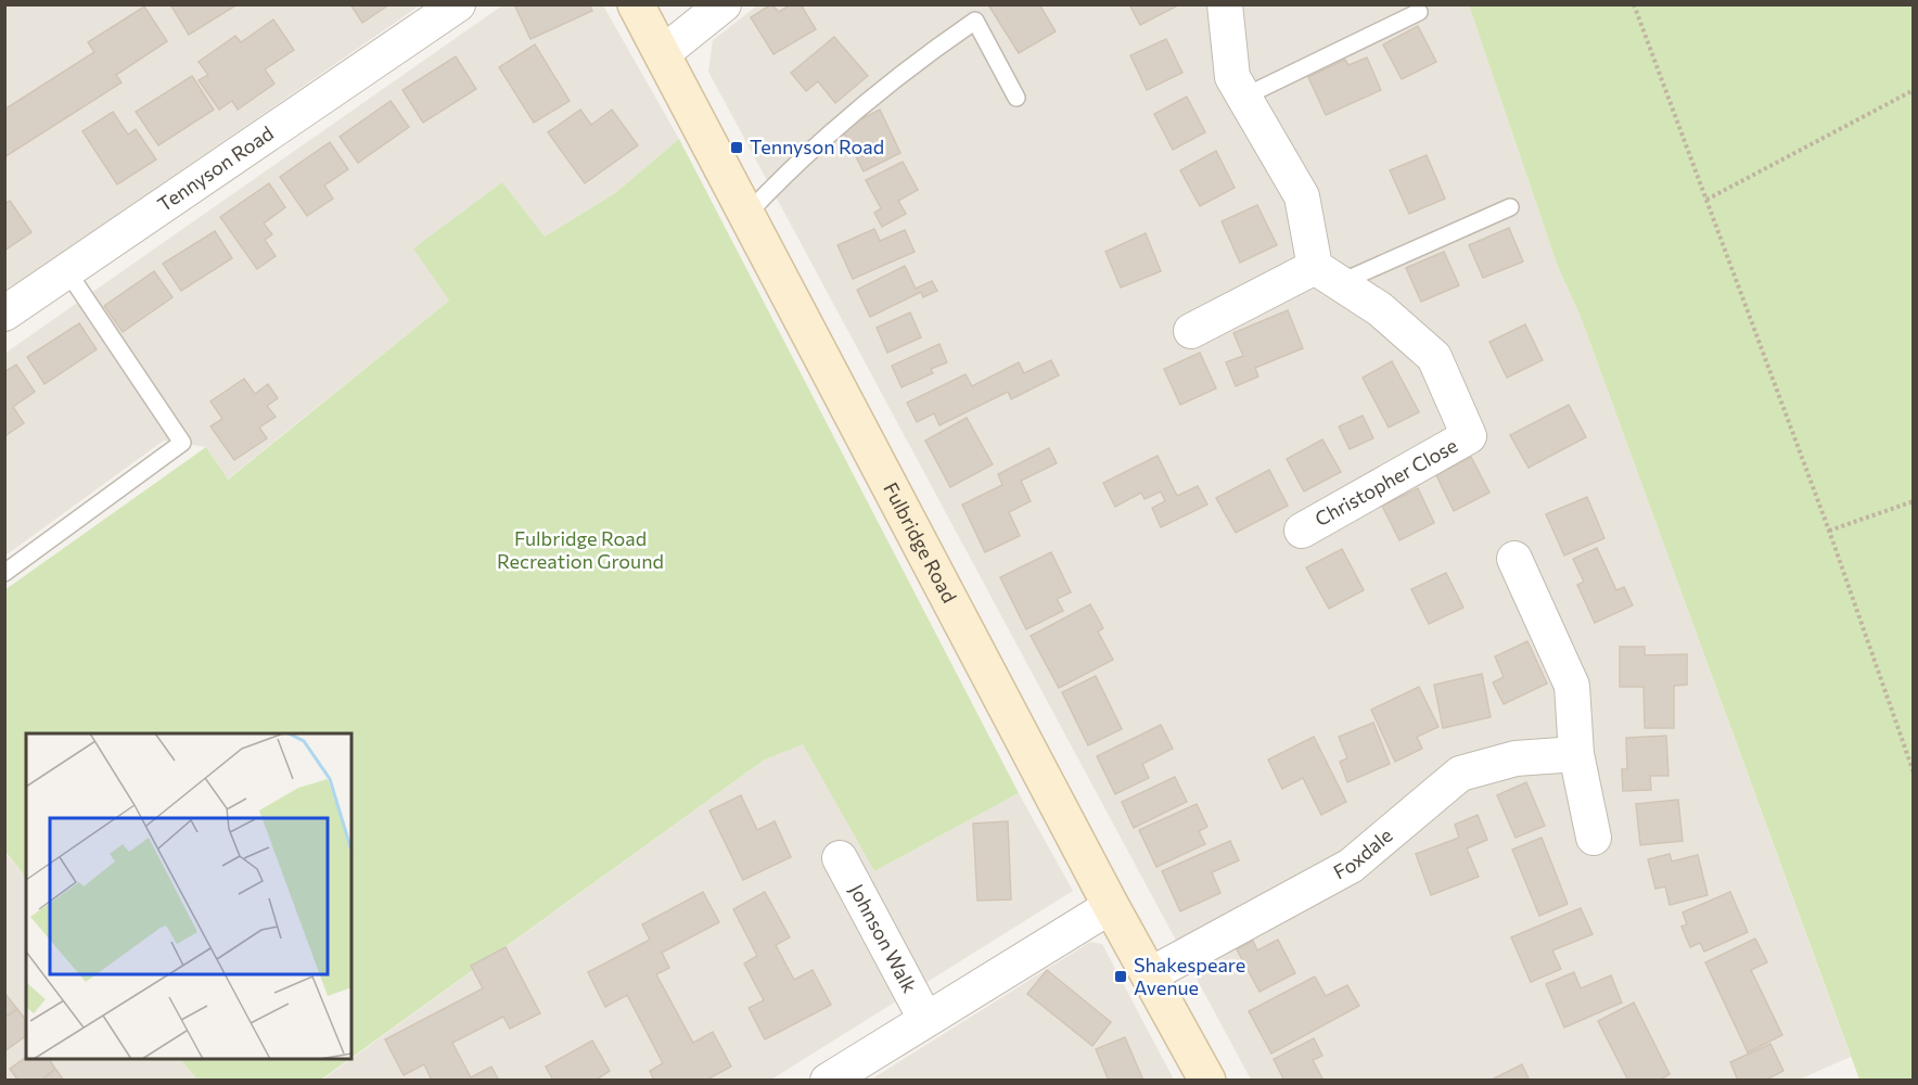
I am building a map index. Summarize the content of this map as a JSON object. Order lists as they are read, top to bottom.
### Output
{
  "streets": {
    "street": [
      "Tennyson Road",
      "Christopher Close",
      "Fulbridge Road",
      "Foxdale",
      "Johnson Walk"
    ]
  },
  "crossings": [
    ["Fulbridge Road", "Foxdale"]
  ],
  "parks": ["Fulbridge Road Recreation Ground"],
  "places": {
    "transit": ["Tennyson Road", "Shakespeare Avenue"]
  }
}
